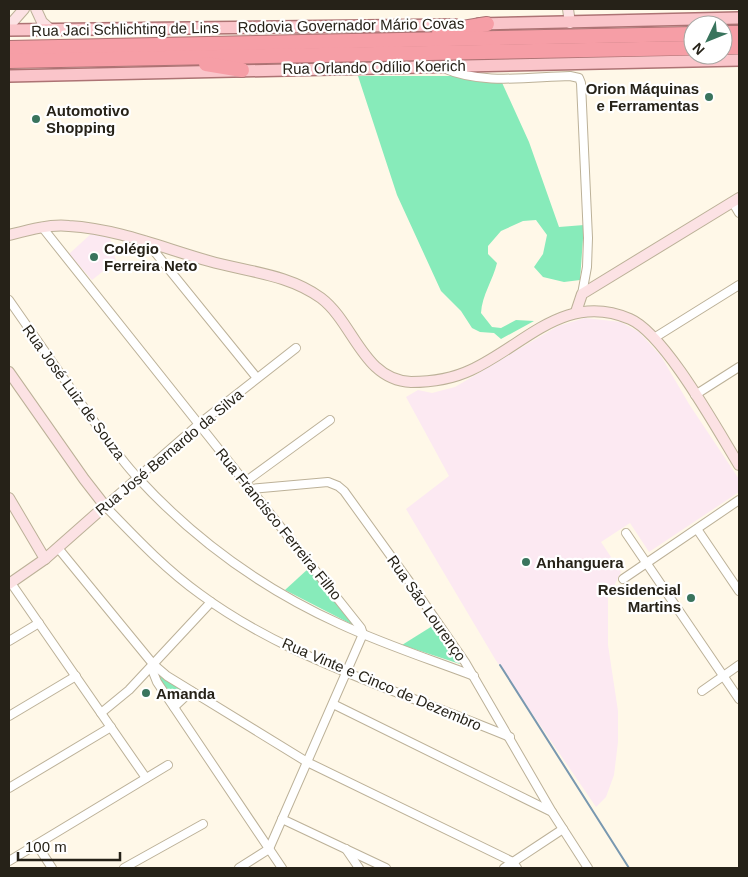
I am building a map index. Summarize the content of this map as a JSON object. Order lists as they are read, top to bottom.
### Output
{
  "streets": {
    "highway": ["Rodovia Governador Mário Covas"],
    "main road": [
      "Rua Jaci Schlichting de Lins",
      "Rua Orlando Odílio Koerich",
      "Rua José Bernardo da Silva",
      "Rua Vinte e Cinco de Dezembro"
    ],
    "street": ["Rua José Luiz de Souza", "Rua Francisco Ferreira Filho", "Rua São Lourenço"]
  },
  "crossings": [
    ["Rua José Luiz de Souza", "Rua José Bernardo da Silva"],
    ["Rua José Luiz de Souza", "Rua Francisco Ferreira Filho"],
    ["Rua José Luiz de Souza", "Rua São Lourenço"],
    ["Rua José Bernardo da Silva", "Rua Francisco Ferreira Filho"],
    ["Rua José Bernardo da Silva", "Rua Vinte e Cinco de Dezembro"],
    ["Rua Francisco Ferreira Filho", "Rua São Lourenço"],
    ["Rua São Lourenço", "Rua Vinte e Cinco de Dezembro"]
  ],
  "places": [
    "Orion Máquinas e Ferramentas",
    "Automotivo Shopping",
    "Colégio Ferreira Neto",
    "Anhanguera",
    "Residencial Martins",
    "Amanda"
  ],
  "scale_bar": "100 m",
  "north": "bottom left"
}
